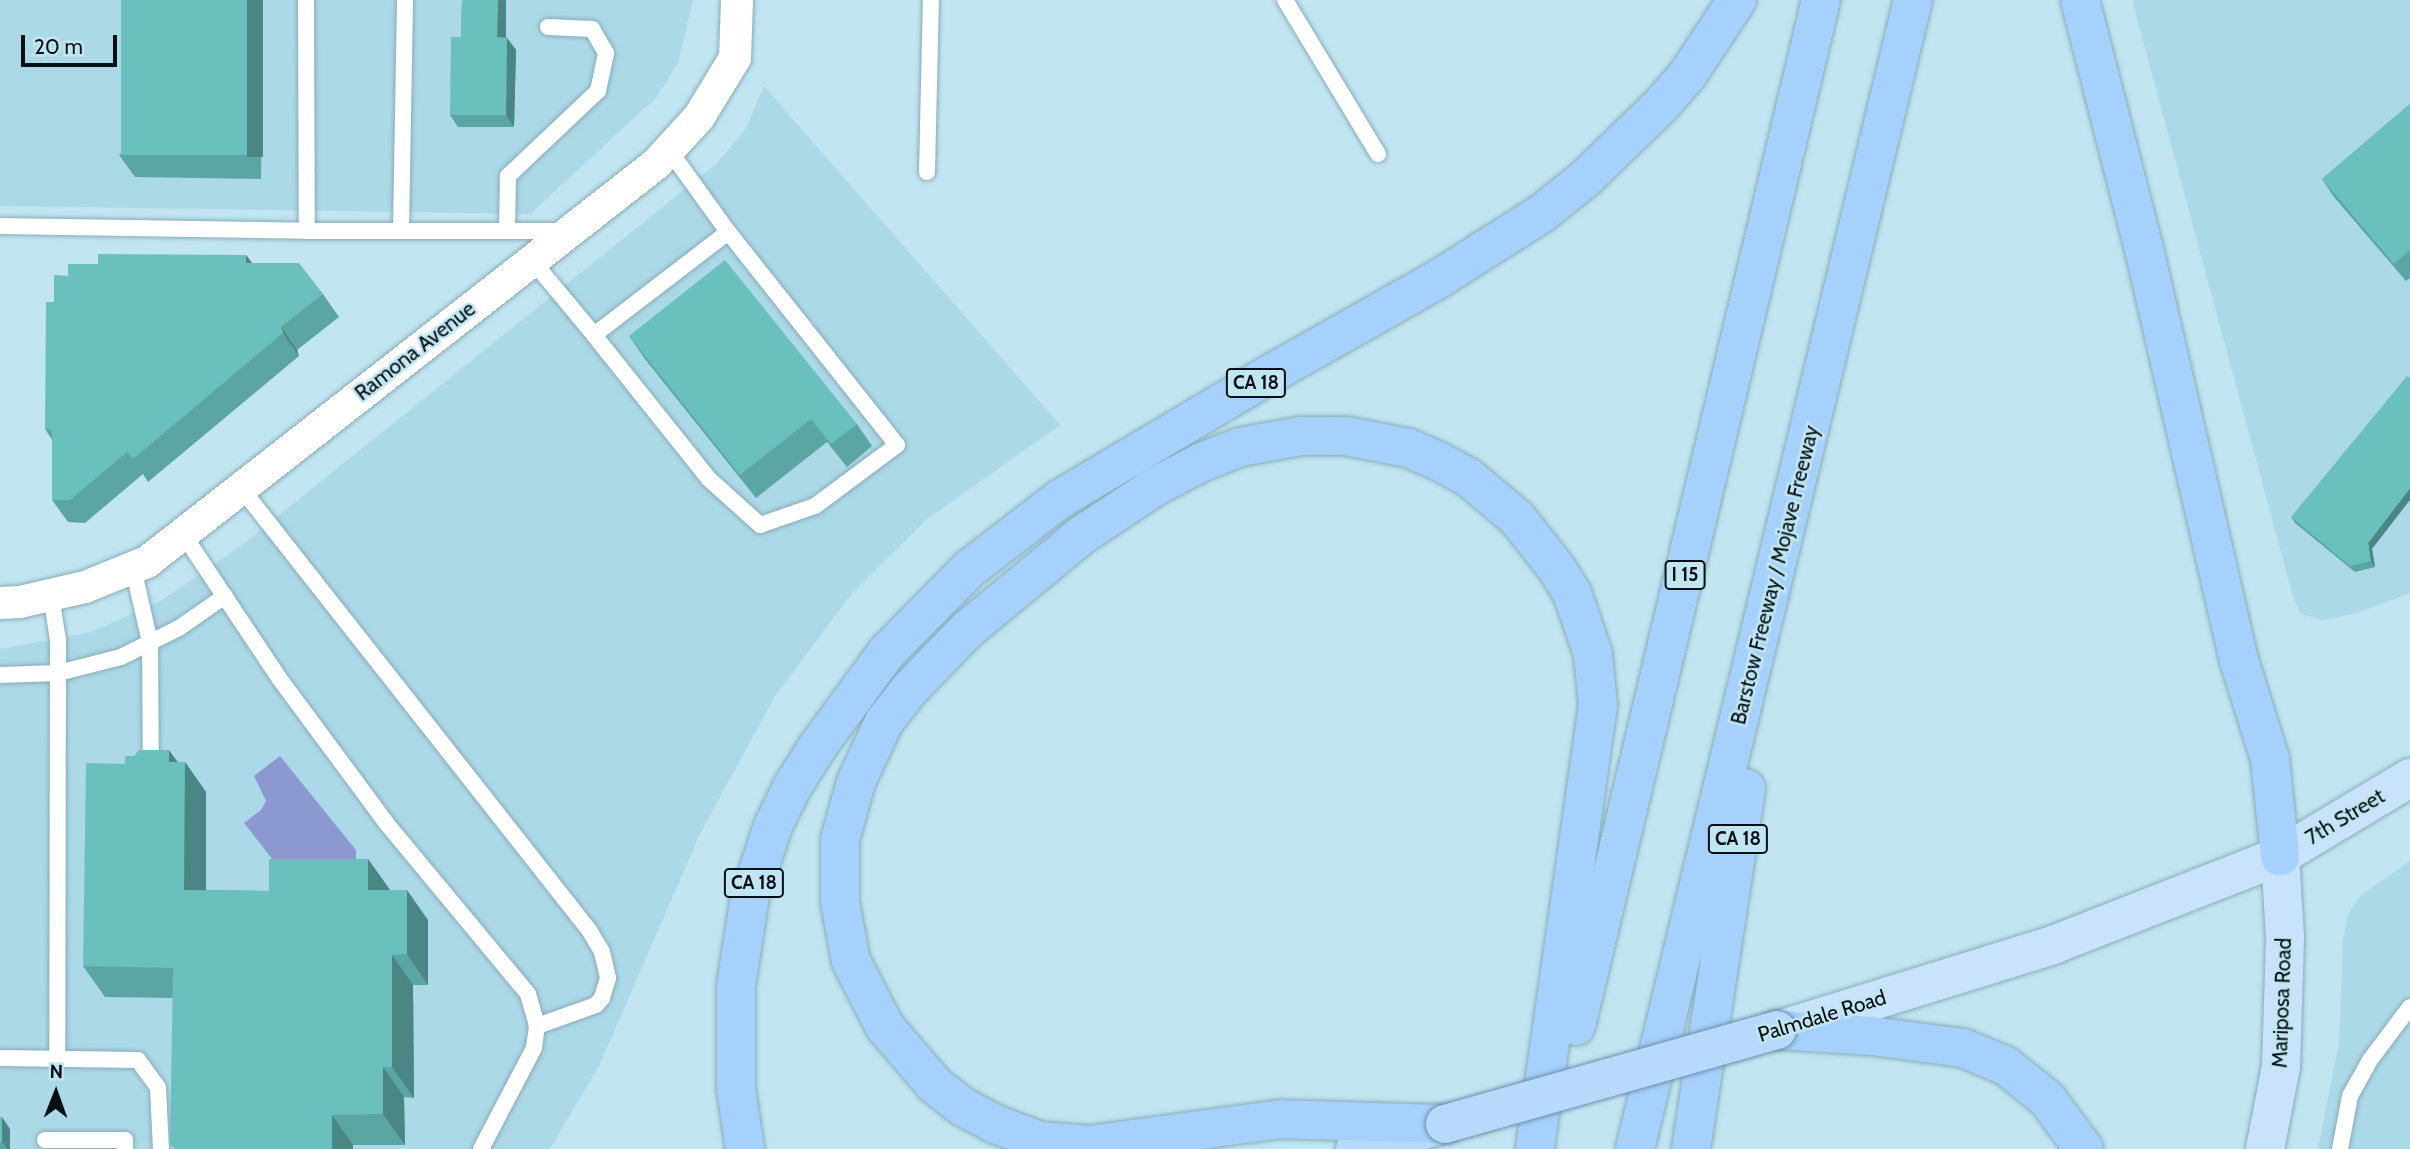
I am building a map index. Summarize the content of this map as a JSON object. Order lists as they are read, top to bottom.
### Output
{
  "streets": {
    "highway": [
      "CA 18",
      "I 15",
      "Barstow Freeway / Mojave Freeway",
      "Palmdale Road"
    ],
    "main road": ["7th Street", "Mariposa Road"],
    "street": ["Ramona Avenue"]
  },
  "crossings": [
    ["CA 18", "Barstow Freeway / Mojave Freeway"],
    ["7th Street", "Mariposa Road"],
    ["7th Street", "Palmdale Road"],
    ["Mariposa Road", "Palmdale Road"]
  ],
  "scale_bar": "20 m",
  "north": "top"
}
